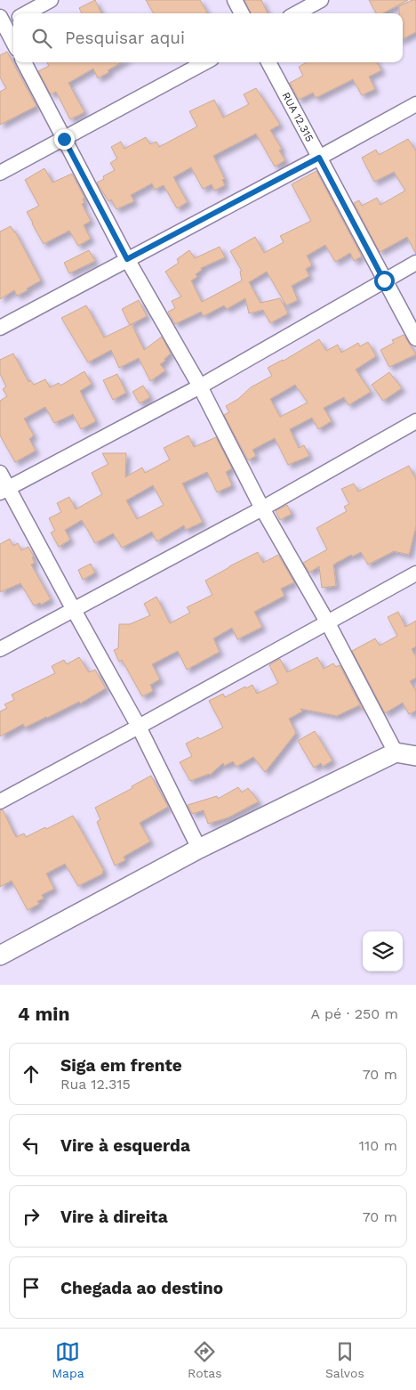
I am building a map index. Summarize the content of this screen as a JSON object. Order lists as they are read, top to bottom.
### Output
{
  "streets": {
    "street": ["RUA 12.315"]
  },
  "page": {
    "search": "Pesquisar aqui",
    "heading": ["4 min", "A pé · 250 m"],
    "list": [
      ["Siga em frente", "Rua 12.315", "70 m"],
      ["Vire à esquerda", "110 m"],
      ["Vire à direita", "70 m"],
      "Chegada ao destino"
    ],
    "nav": ["Mapa", "Rotas", "Salvos"]
  }
}
